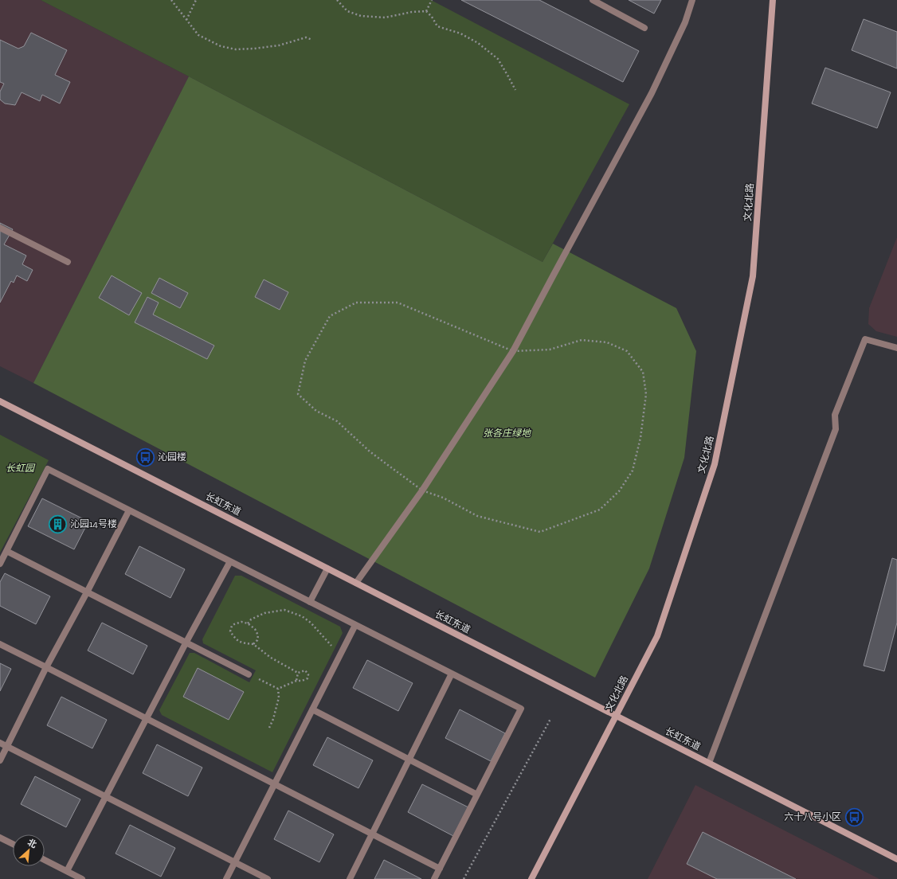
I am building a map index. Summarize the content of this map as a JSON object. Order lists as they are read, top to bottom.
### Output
{
  "streets": {
    "street": ["文化北路", "长虹东道"]
  },
  "crossings": [
    ["文化北路", "长虹东道"]
  ],
  "parks": ["张各庄绿地", "长虹园"],
  "places": {
    "bus stop": ["沁园楼", "六十八号小区"],
    "building": ["沁园14号楼"]
  },
  "north": "top right"
}
